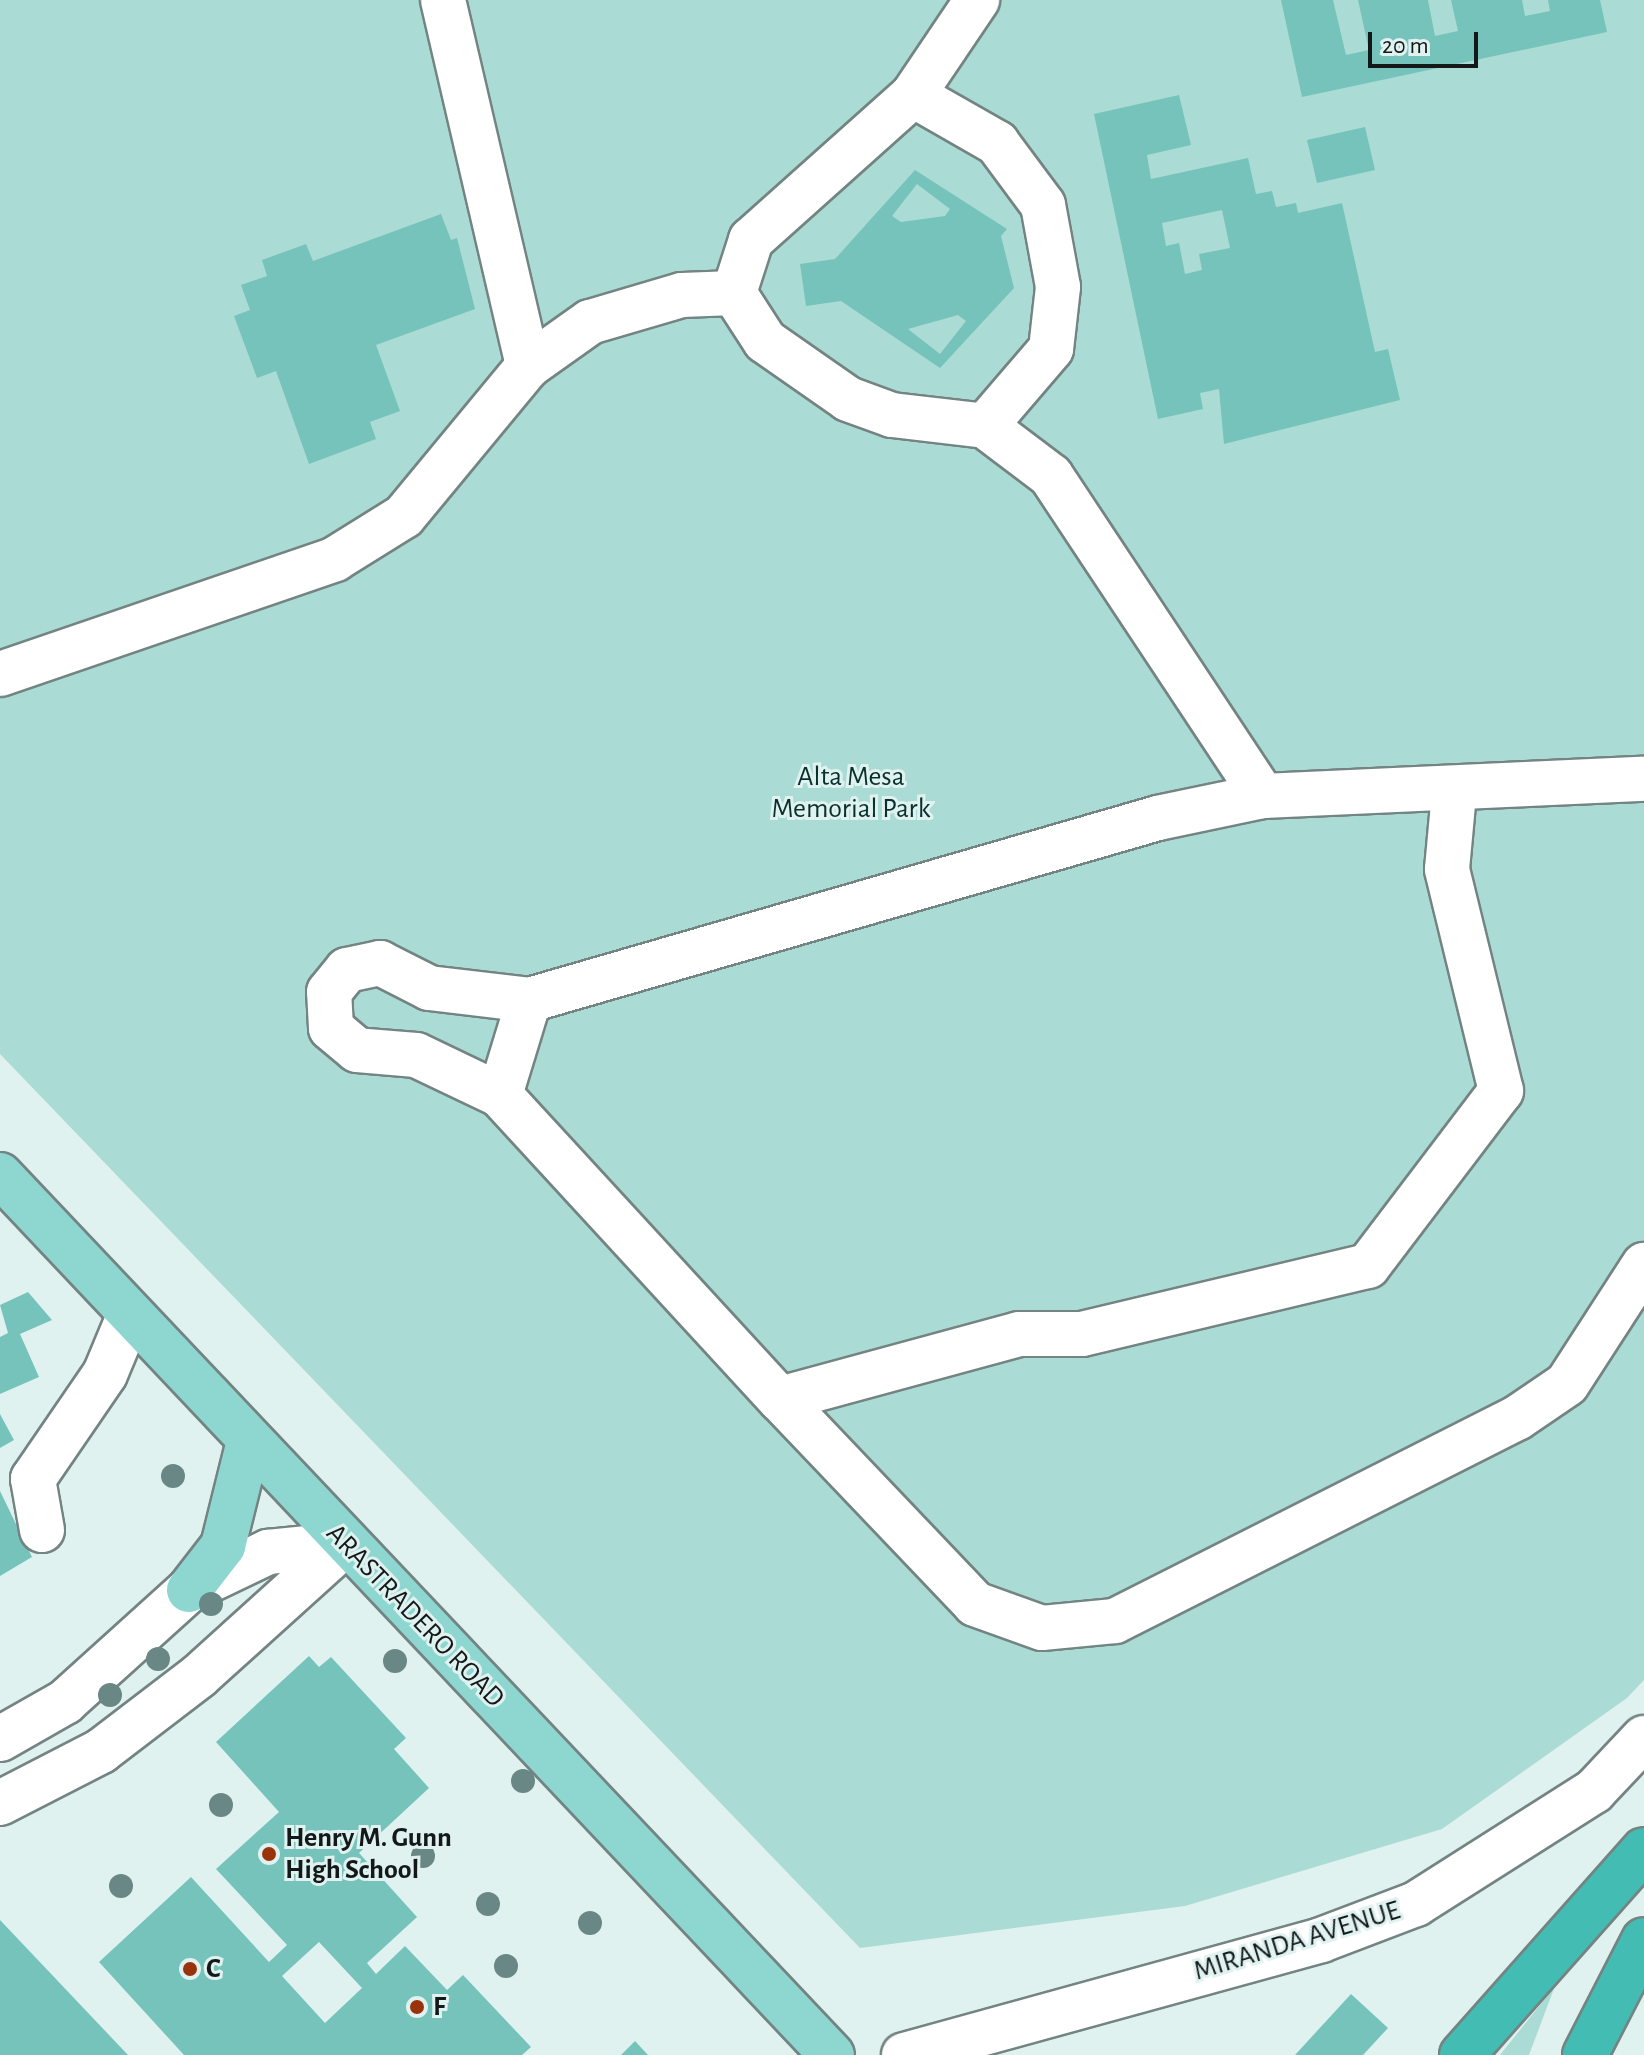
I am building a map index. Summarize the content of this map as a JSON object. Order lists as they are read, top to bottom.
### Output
{
  "streets": {
    "main road": ["ARASTRADERO ROAD"],
    "street": ["MIRANDA AVENUE"]
  },
  "parks": ["Alta Mesa Memorial Park"],
  "places": ["Henry M. Gunn High School", "C", "F"],
  "scale_bar": "20 m"
}
